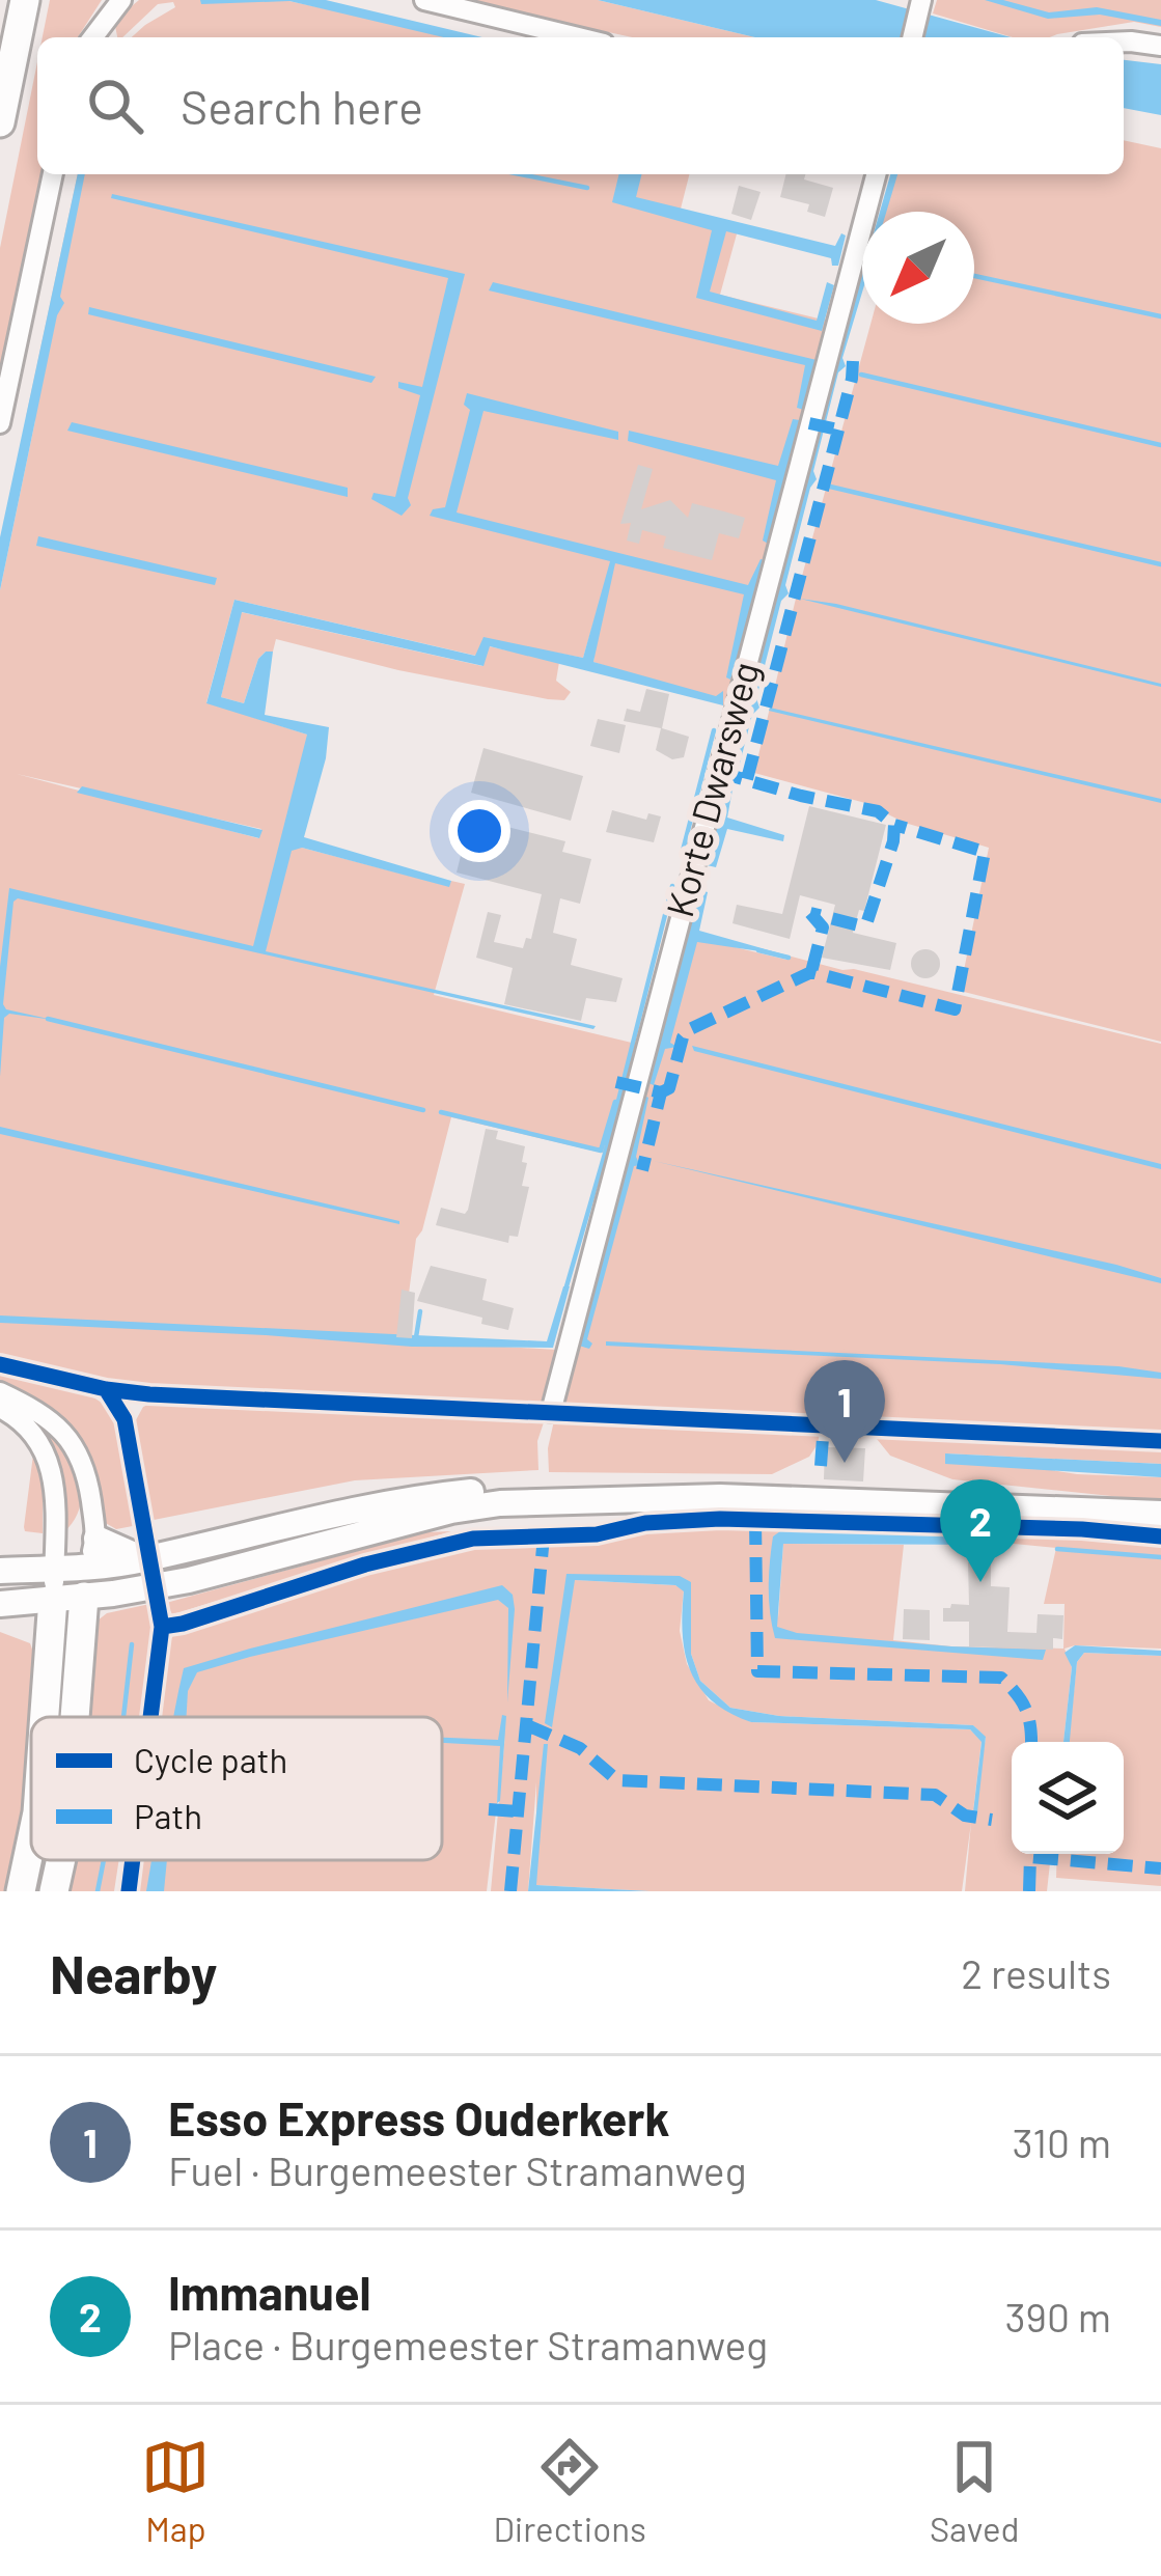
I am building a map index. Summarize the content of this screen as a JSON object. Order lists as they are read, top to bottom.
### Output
{
  "streets": {
    "street": ["Korte Dwarsweg"]
  },
  "legend": ["Cycle path", "Path"],
  "north": "bottom left",
  "page": {
    "search": "Search here",
    "pins": ["1", "2"],
    "heading": ["Nearby", "2 results"],
    "list": [
      {
        "mark": "1",
        "name": "Esso Express Ouderkerk",
        "note": "Fuel · Burgemeester Stramanweg",
        "value": "310 m"
      },
      {
        "mark": "2",
        "name": "Immanuel",
        "note": "Place · Burgemeester Stramanweg",
        "value": "390 m"
      }
    ],
    "nav": ["Map", "Directions", "Saved"]
  }
}
